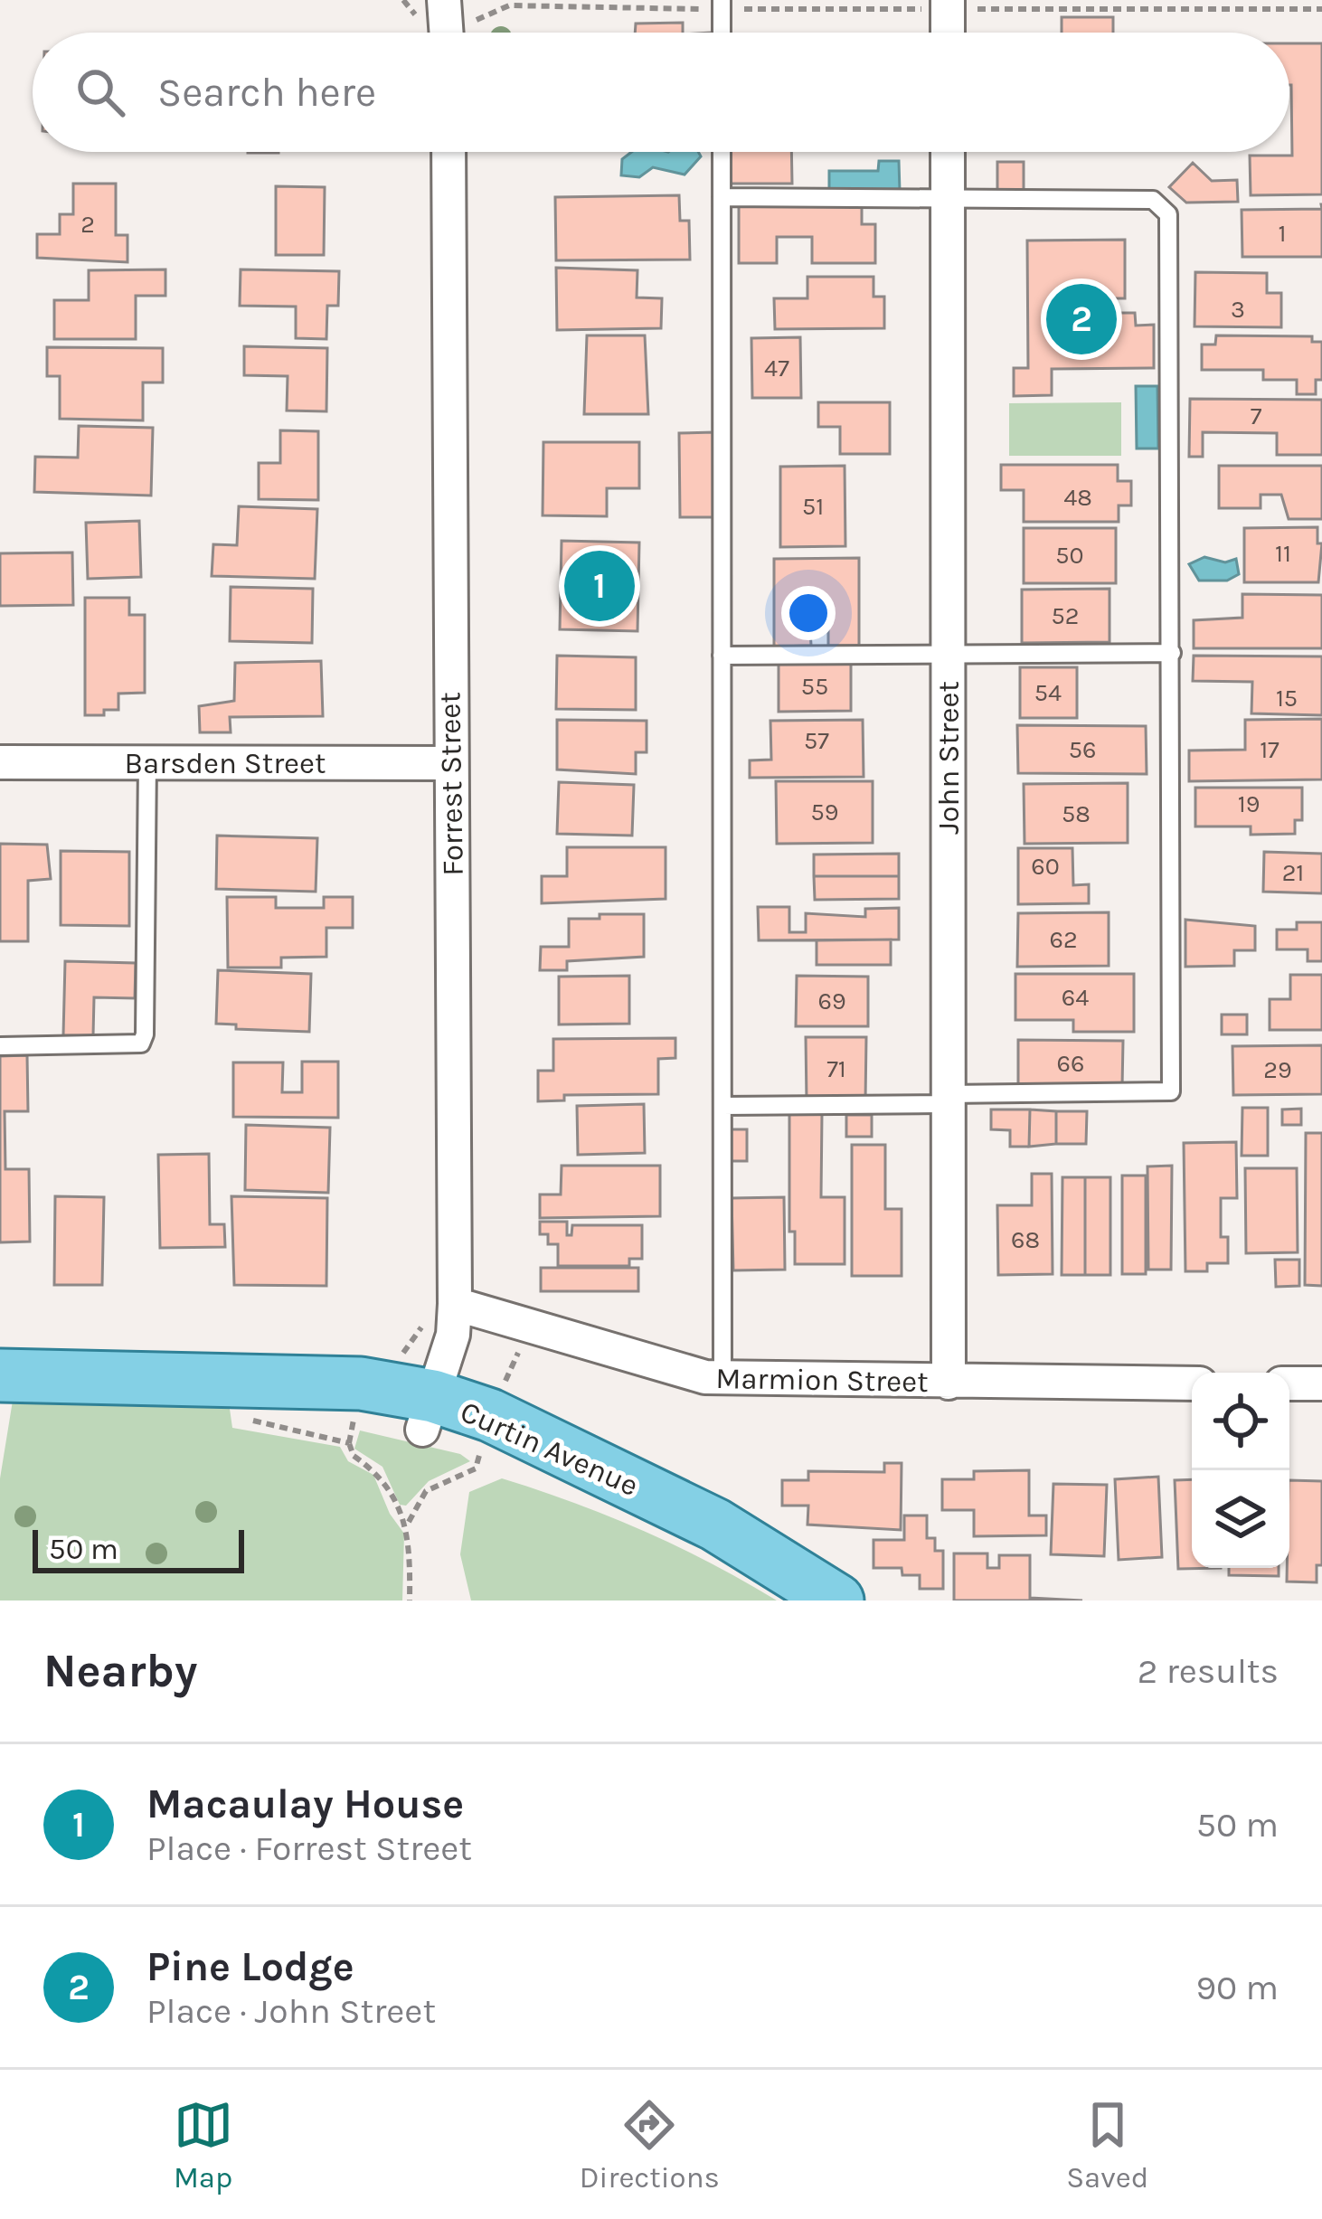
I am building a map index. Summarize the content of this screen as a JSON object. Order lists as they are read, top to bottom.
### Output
{
  "streets": {
    "main road": ["Curtin Avenue"],
    "street": [
      "John Street",
      "Barsden Street",
      "Forrest Street",
      "Marmion Street"
    ]
  },
  "crossings": [
    ["John Street", "Marmion Street"],
    ["Barsden Street", "Forrest Street"],
    ["Forrest Street", "Marmion Street"],
    ["Forrest Street", "Curtin Avenue"]
  ],
  "house_numbers": [
    "2",
    "1",
    "3",
    "47",
    "7",
    "48",
    "51",
    "11",
    "50",
    "52",
    "55",
    "54",
    "15",
    "57",
    "56",
    "17",
    "19",
    "59",
    "58",
    "60",
    "21",
    "62",
    "64",
    "69",
    "66",
    "71",
    "29",
    "68"
  ],
  "scale_bar": "50 m",
  "page": {
    "search": "Search here",
    "pins": ["2", "1"],
    "scale": "50 m",
    "heading": ["Nearby", "2 results"],
    "list": [
      {
        "mark": "1",
        "name": "Macaulay House",
        "note": "Place · Forrest Street",
        "value": "50 m"
      },
      {
        "mark": "2",
        "name": "Pine Lodge",
        "note": "Place · John Street",
        "value": "90 m"
      }
    ],
    "nav": ["Map", "Directions", "Saved"]
  }
}
